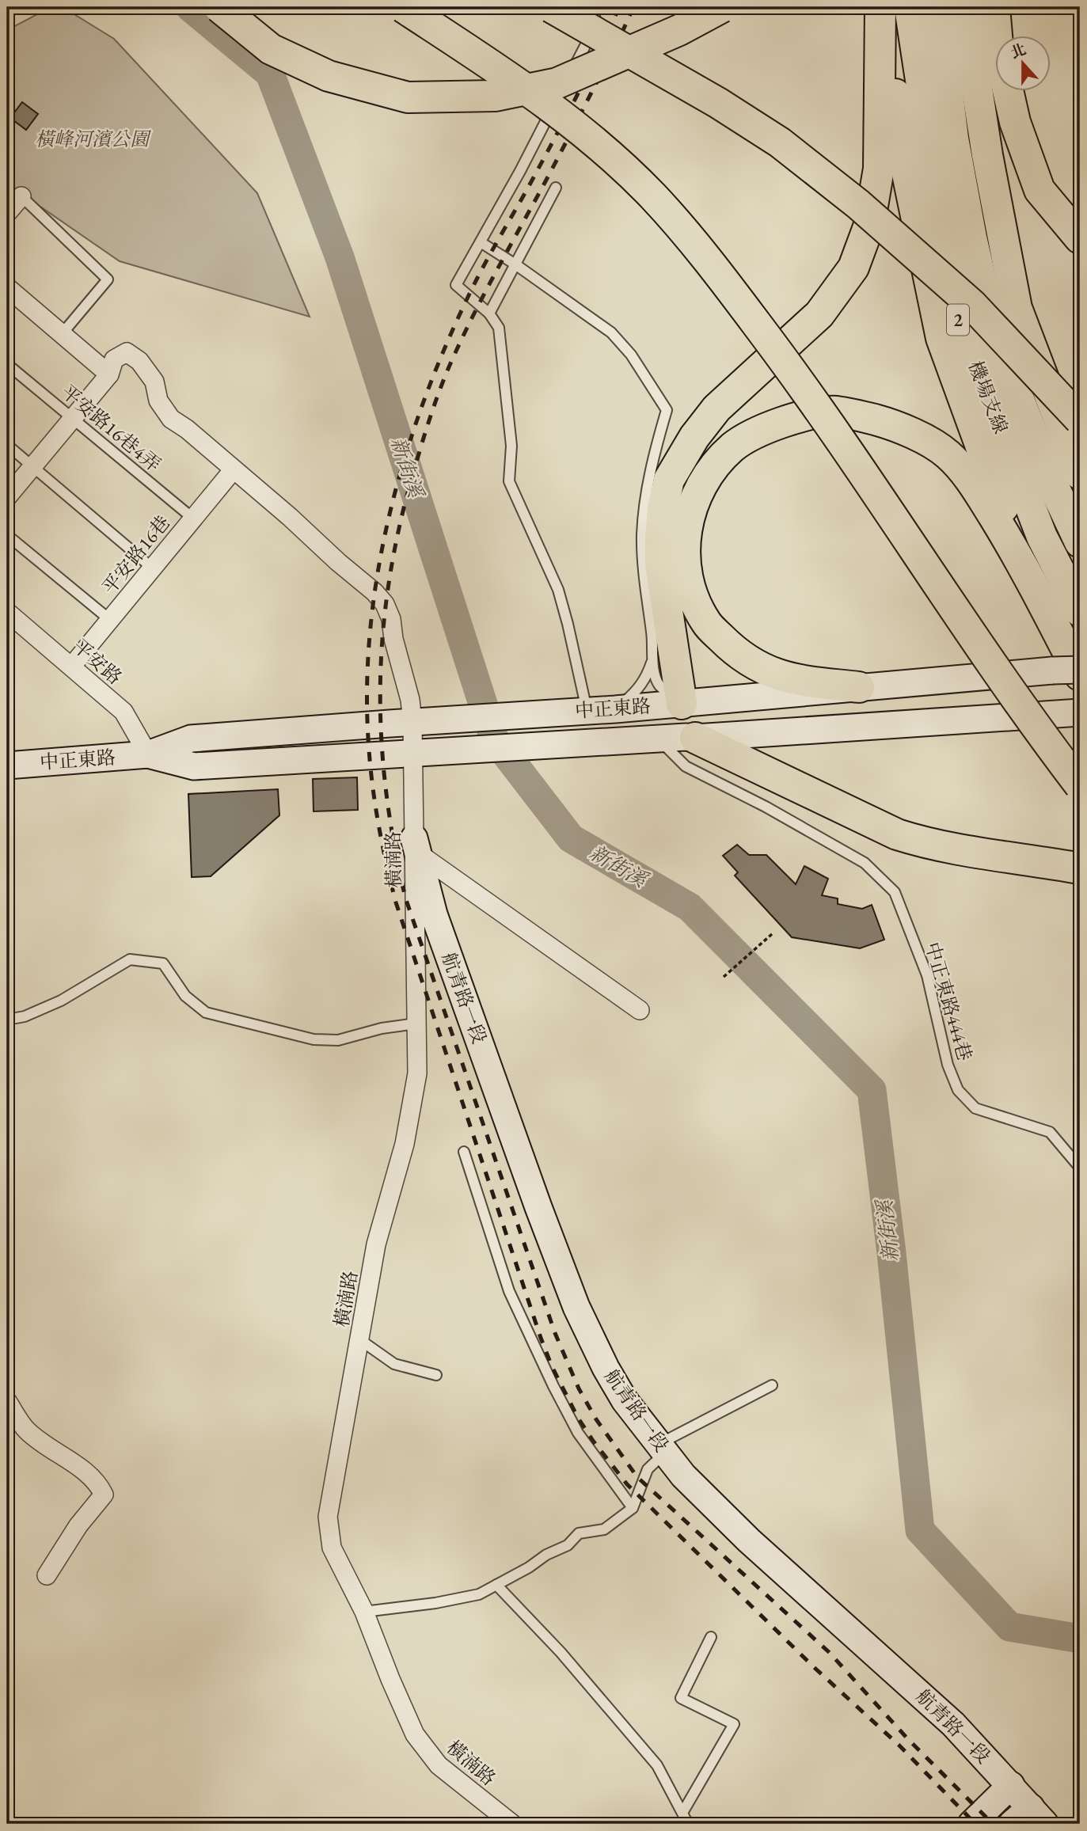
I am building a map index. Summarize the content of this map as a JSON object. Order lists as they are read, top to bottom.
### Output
{
  "streets": {
    "highway": ["2", "機場支線"],
    "main road": ["中正東路", "航青路一段"],
    "street": ["平安路16巷", "平安路", "橫湳路"],
    "lane": ["平安路16巷4弄", "中正東路444巷"]
  },
  "crossings": [
    ["平安路16巷4弄", "平安路16巷"],
    ["平安路16巷", "平安路"],
    ["平安路16巷", "橫湳路"],
    ["平安路", "中正東路"],
    ["中正東路", "橫湳路"],
    ["中正東路", "中正東路444巷"],
    ["橫湳路", "航青路一段"]
  ],
  "water": ["新街溪"],
  "parks": ["橫峰河濱公園"],
  "north": "top"
}
